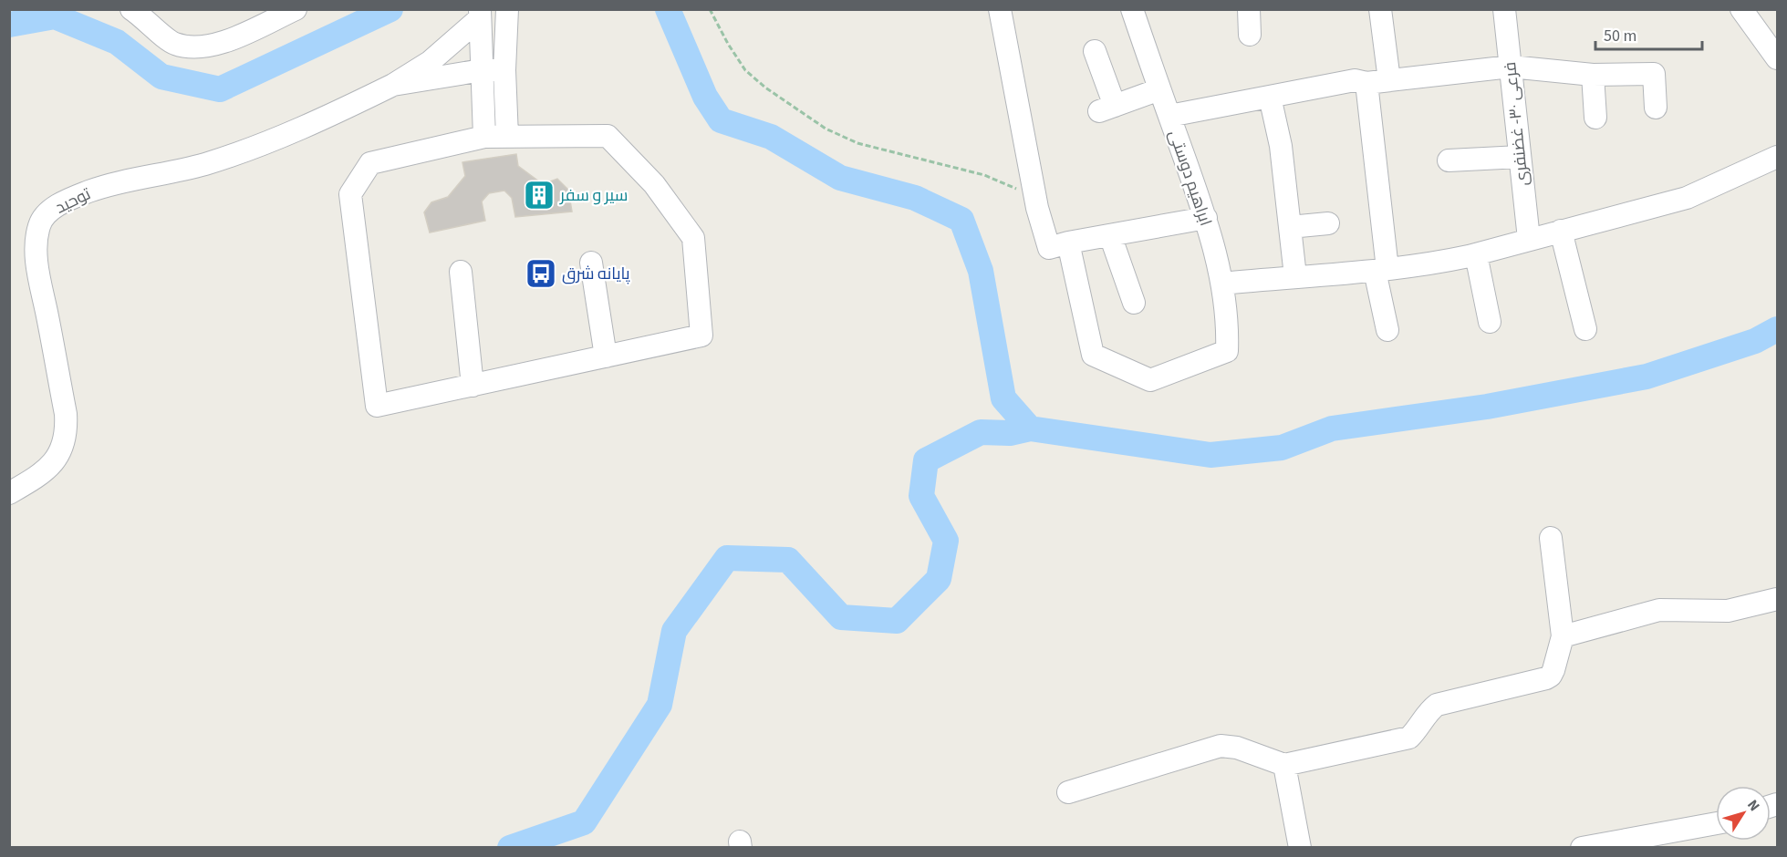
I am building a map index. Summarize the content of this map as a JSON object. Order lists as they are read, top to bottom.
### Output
{
  "streets": {
    "street": ["فرعی ۳۰- غضنفری", "ابراهیم دوستی", "توحید"]
  },
  "places": {
    "building": ["سیر و سفر"],
    "bus stop": ["پایانه شرق"]
  },
  "scale_bar": "50 m",
  "north": "top right"
}
